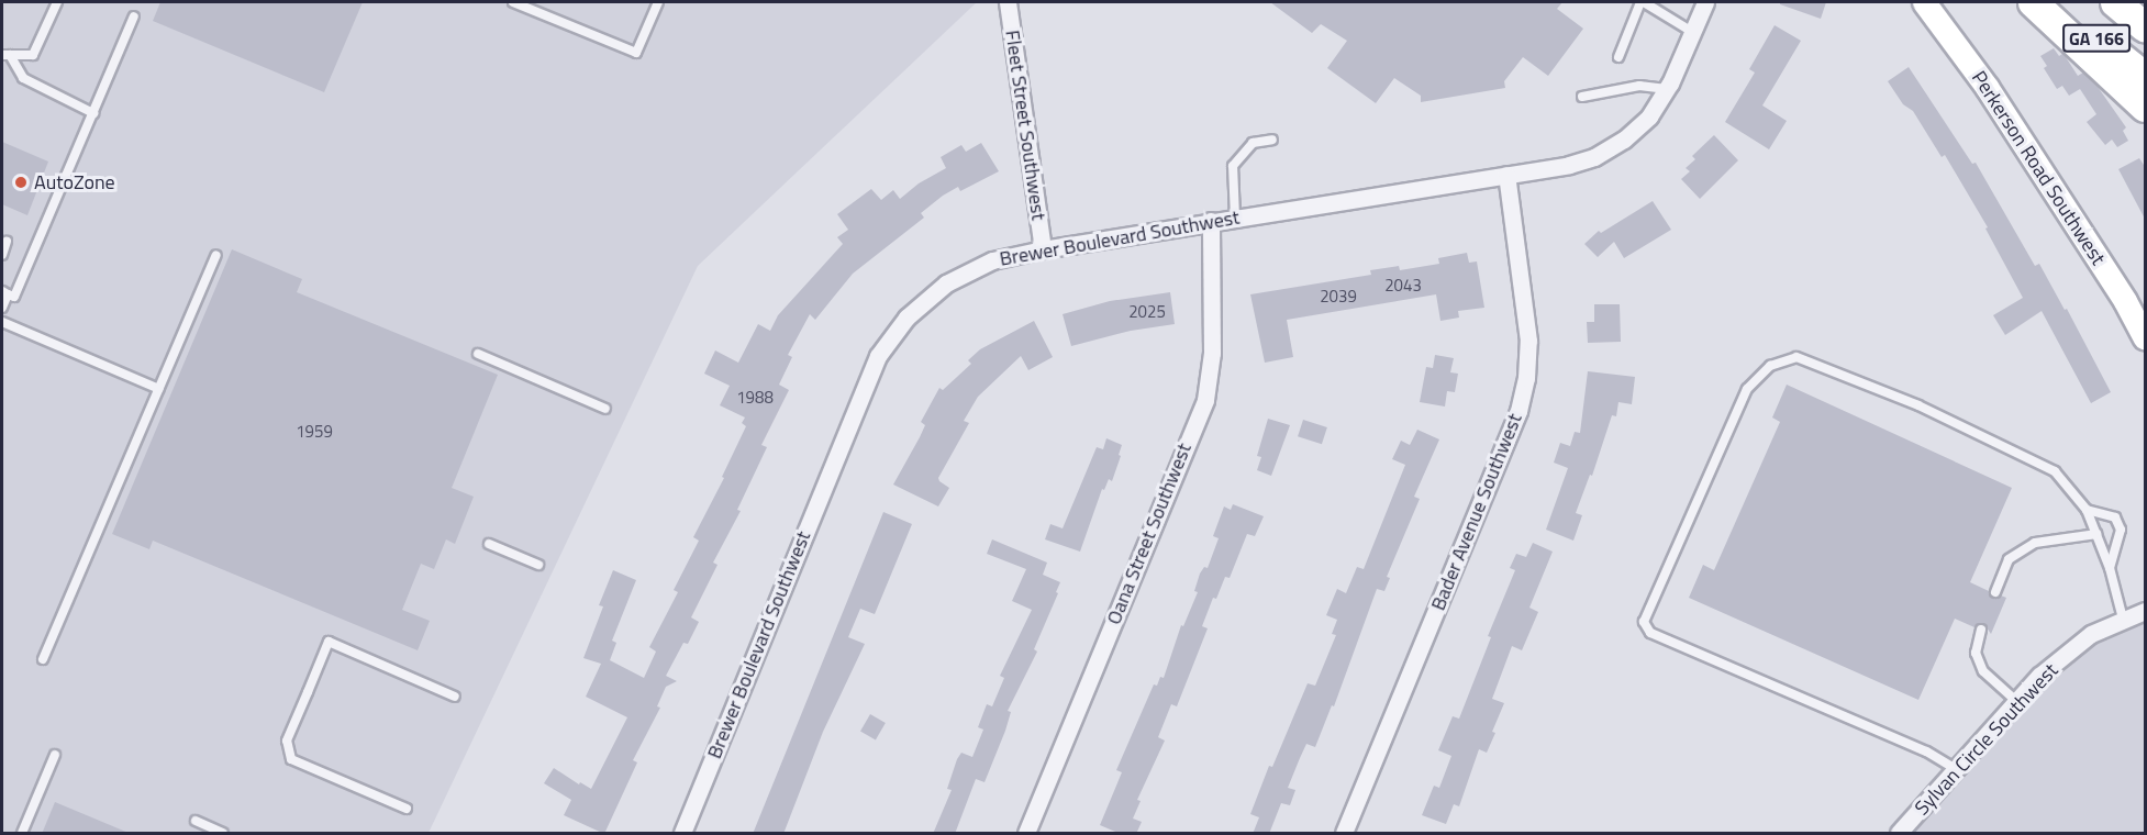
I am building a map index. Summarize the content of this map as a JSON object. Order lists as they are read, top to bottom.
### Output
{
  "streets": {
    "highway": ["GA 166"],
    "street": [
      "Fleet Street Southwest",
      "Perkerson Road Southwest",
      "Brewer Boulevard Southwest",
      "Bader Avenue Southwest",
      "Oana Street Southwest",
      "Sylvan Circle Southwest"
    ]
  },
  "crossings": [
    ["Fleet Street Southwest", "Brewer Boulevard Southwest"],
    ["Brewer Boulevard Southwest", "Bader Avenue Southwest"],
    ["Brewer Boulevard Southwest", "Oana Street Southwest"]
  ],
  "places": ["AutoZone"],
  "house_numbers": [
    "2043",
    "2039",
    "2025",
    "1988",
    "1959"
  ]
}
